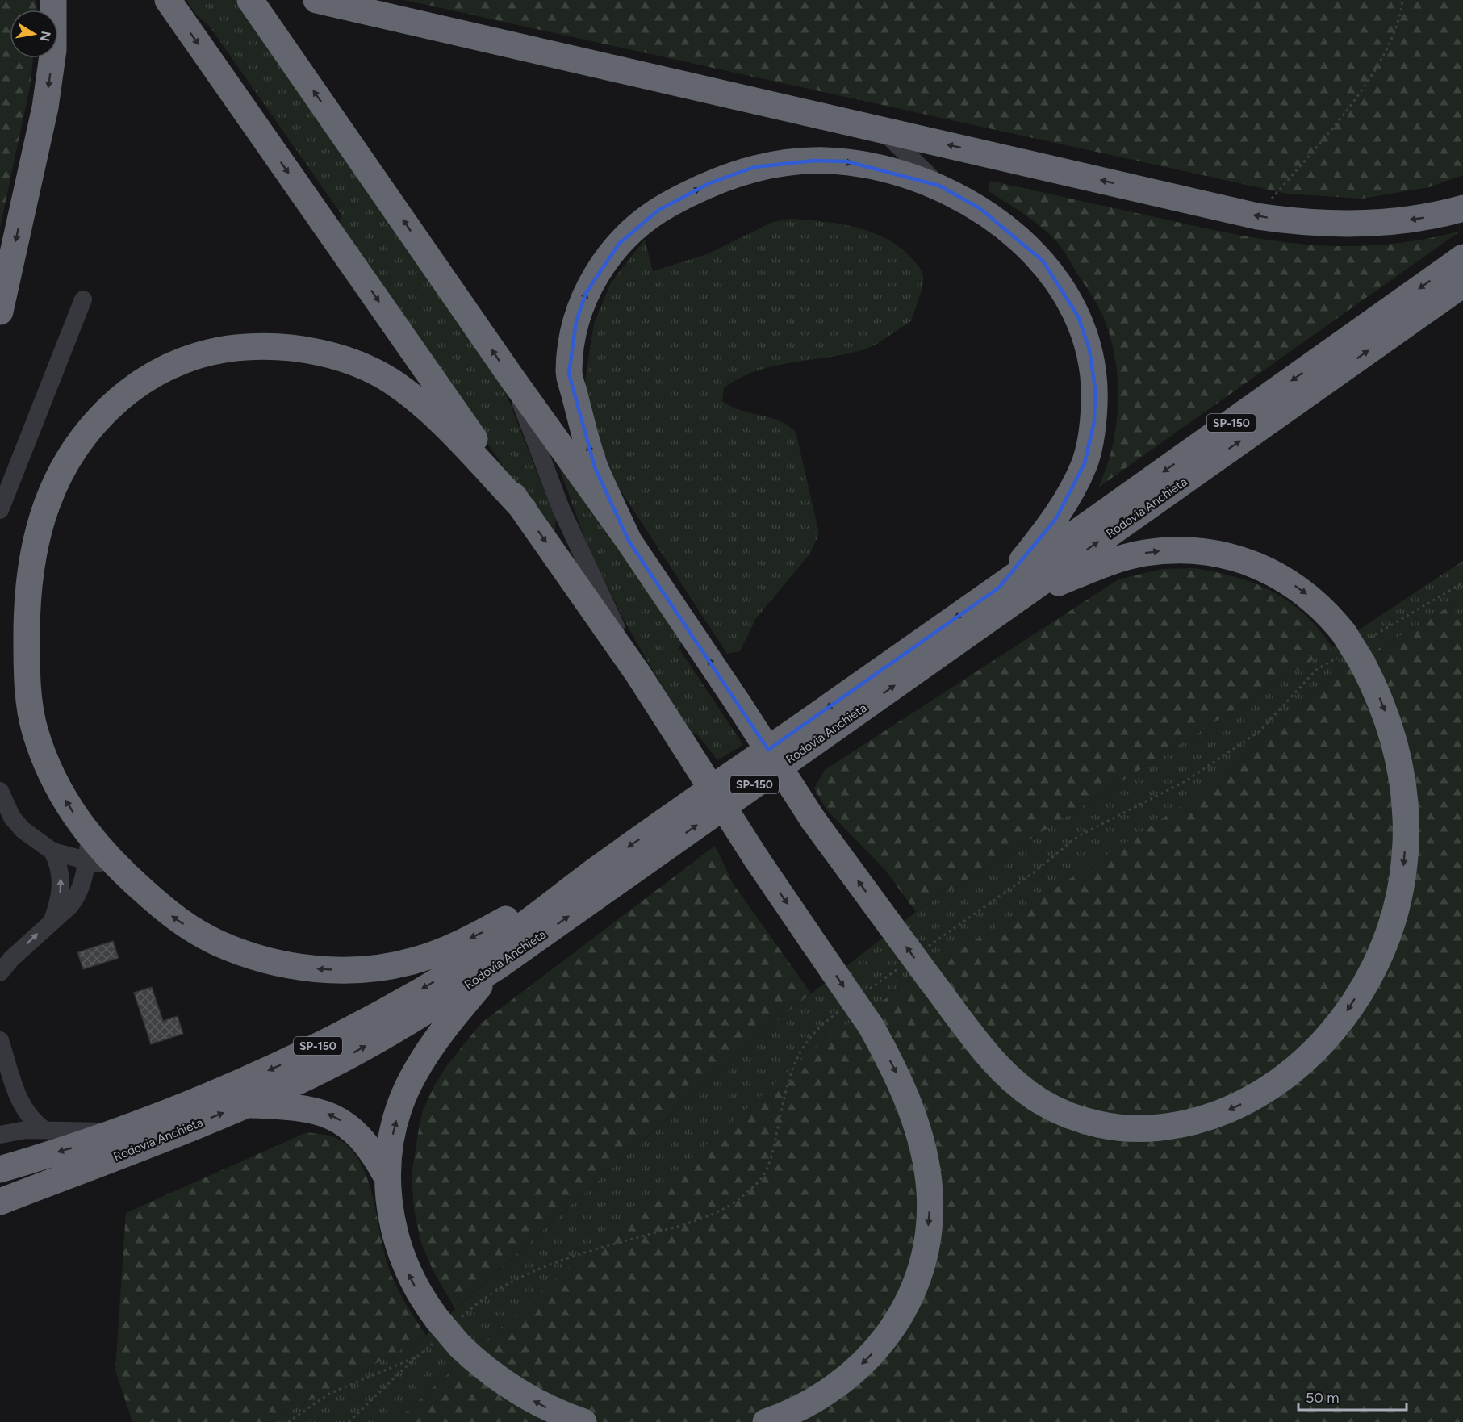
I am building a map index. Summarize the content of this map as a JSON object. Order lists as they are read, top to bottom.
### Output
{
  "streets": {
    "highway": ["SP-150", "Rodovia Anchieta"]
  },
  "scale_bar": "50 m",
  "north": "right"
}
